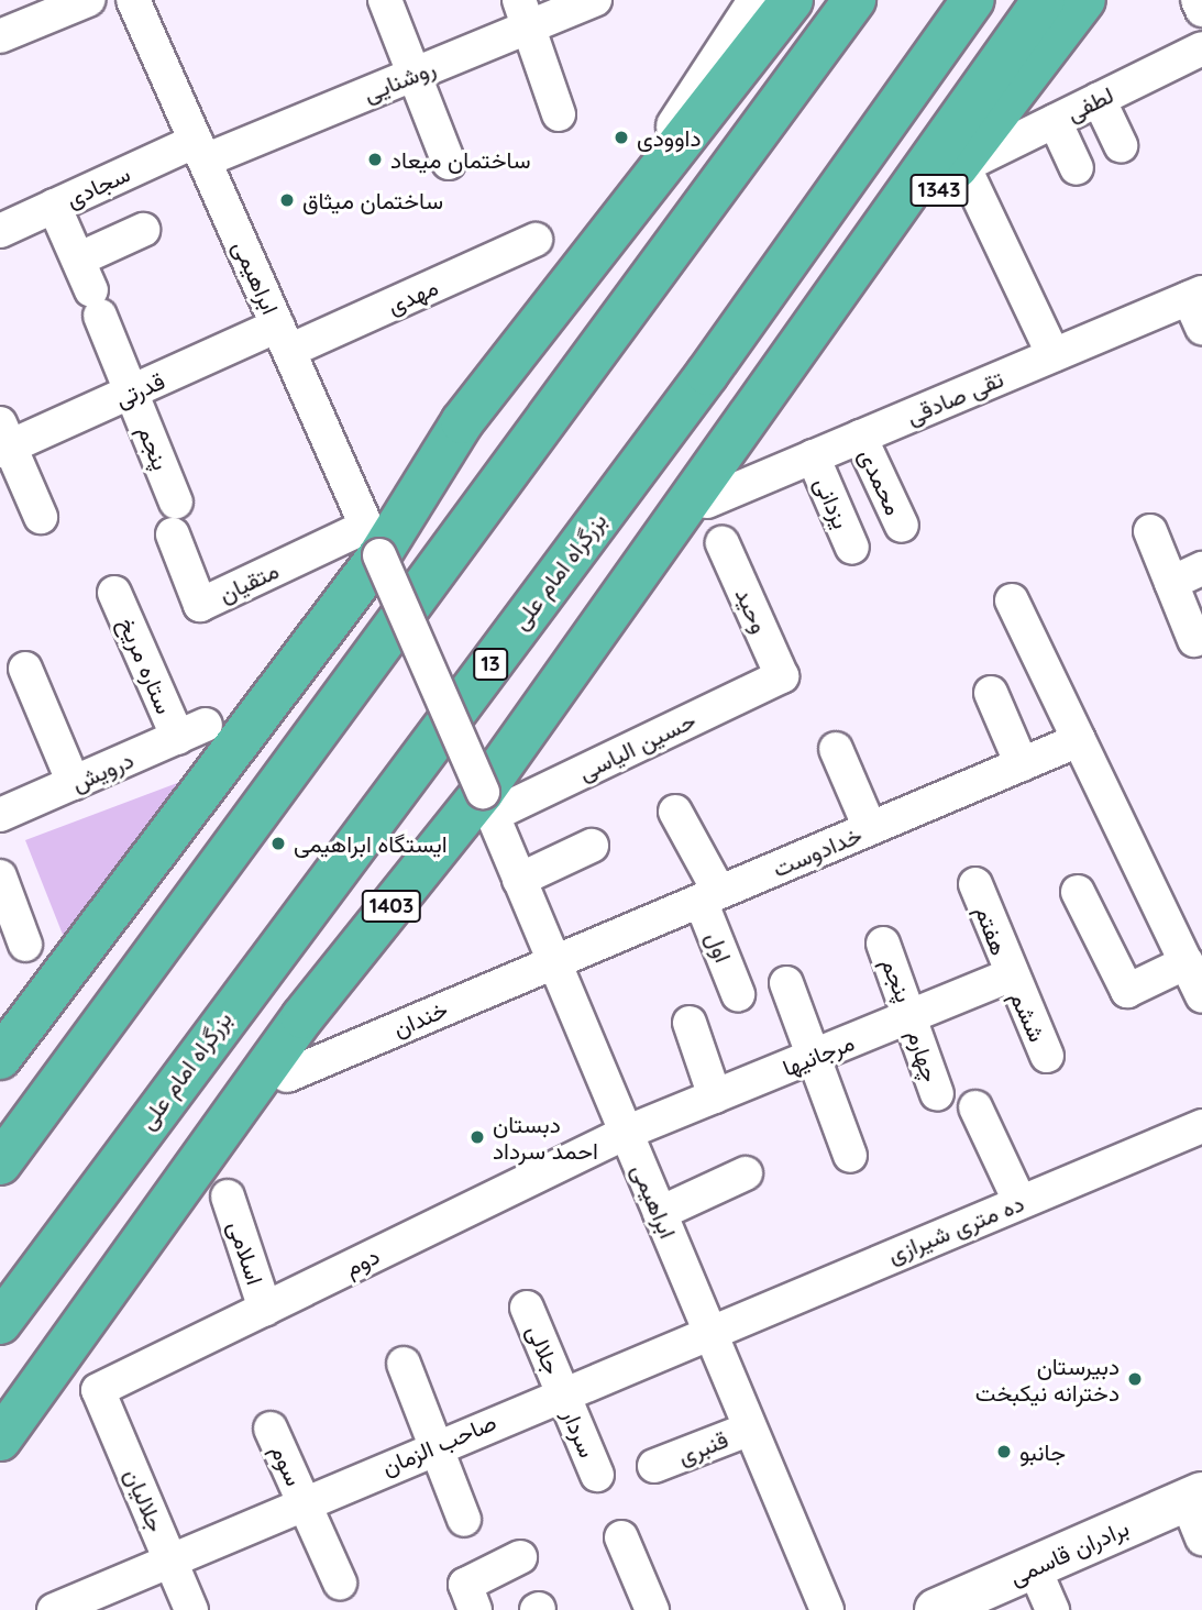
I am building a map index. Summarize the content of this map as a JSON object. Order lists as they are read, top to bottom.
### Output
{
  "streets": {
    "highway": [
      "1343",
      "بزرگراه امام علی",
      "13",
      "1403"
    ],
    "main road": ["برادران قاسمی"],
    "street": [
      "روشنایی",
      "لطفی",
      "سجادی",
      "ابراهیمی",
      "مهدی",
      "قدرتی",
      "تقی صادقی",
      "پنجم",
      "محمدی",
      "یزدانی",
      "متقیان",
      "وحید",
      "ستاره مریخ",
      "حسین الیاسی",
      "درویش",
      "خدادوست",
      "هفتم",
      "اول",
      "ششم",
      "خندان",
      "مرجانیها",
      "چهارم",
      "ده متری شیرازی",
      "اسلامی",
      "دوم",
      "جلالی",
      "سردار",
      "صاحب الزمان",
      "قنبری",
      "سوم",
      "جلالیان"
    ]
  },
  "crossings": [
    ["روشنایی", "سجادی"],
    ["روشنایی", "ابراهیمی"],
    ["لطفی", "تقی صادقی"],
    ["سجادی", "ابراهیمی"],
    ["1343", "1403"],
    ["ابراهیمی", "مهدی"],
    ["ابراهیمی", "قدرتی"],
    ["ابراهیمی", "متقیان"],
    ["ابراهیمی", "حسین الیاسی"],
    ["ابراهیمی", "خدادوست"],
    ["ابراهیمی", "1403"],
    ["ابراهیمی", "خندان"],
    ["ابراهیمی", "مرجانیها"],
    ["ابراهیمی", "ده متری شیرازی"],
    ["ابراهیمی", "دوم"],
    ["ابراهیمی", "صاحب الزمان"],
    ["ابراهیمی", "قنبری"],
    ["مهدی", "قدرتی"],
    ["قدرتی", "پنجم"],
    ["تقی صادقی", "محمدی"],
    ["تقی صادقی", "یزدانی"],
    ["پنجم", "متقیان"],
    ["پنجم", "مرجانیها"],
    ["پنجم", "چهارم"],
    ["وحید", "حسین الیاسی"],
    ["ستاره مریخ", "درویش"],
    ["حسین الیاسی", "1403"],
    ["خدادوست", "اول"],
    ["خدادوست", "خندان"],
    ["هفتم", "ششم"],
    ["هفتم", "مرجانیها"],
    ["ششم", "مرجانیها"],
    ["مرجانیها", "چهارم"],
    ["مرجانیها", "دوم"],
    ["ده متری شیرازی", "صاحب الزمان"],
    ["اسلامی", "دوم"],
    ["دوم", "جلالیان"],
    ["جلالی", "سردار"],
    ["جلالی", "صاحب الزمان"],
    ["سردار", "صاحب الزمان"],
    ["صاحب الزمان", "سوم"],
    ["صاحب الزمان", "جلالیان"]
  ],
  "places": [
    "داوودی",
    "ساختمان میعاد",
    "ساختمان میثاق",
    "ایستگاه ابراهیمی",
    "دبستان احمد سرداد",
    "دبیرستان دخترانه نیکبخت",
    "جانبو"
  ]
}
